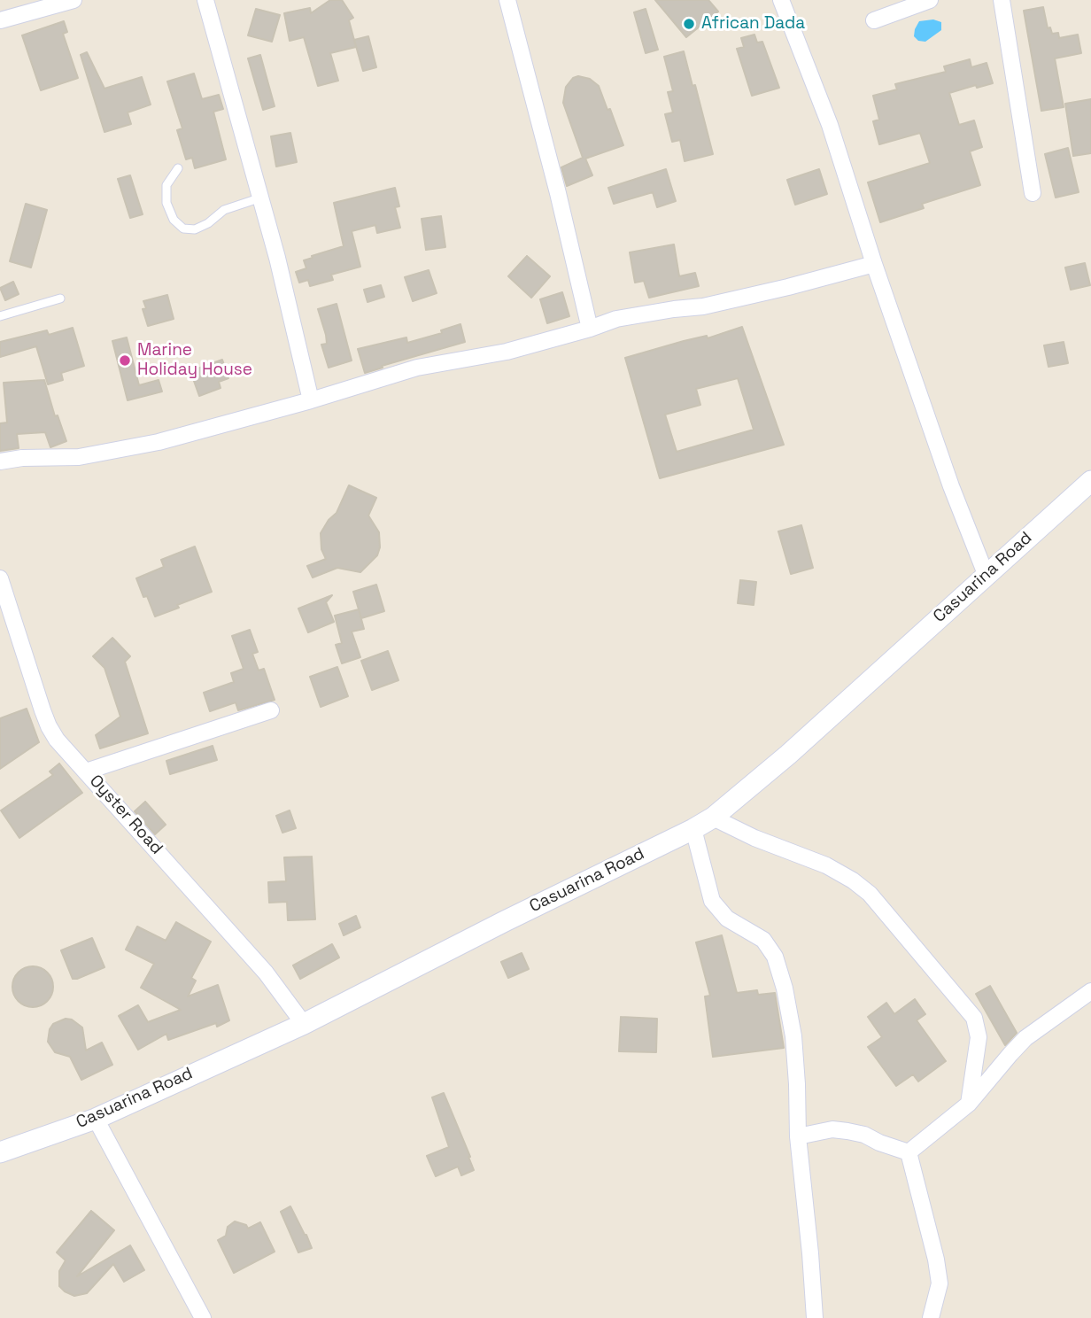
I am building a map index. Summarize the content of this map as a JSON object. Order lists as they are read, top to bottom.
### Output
{
  "streets": {
    "street": ["Casuarina Road", "Oyster Road"]
  },
  "crossings": [
    ["Casuarina Road", "Oyster Road"]
  ],
  "places": ["African Dada", "Marine Holiday House"]
}
